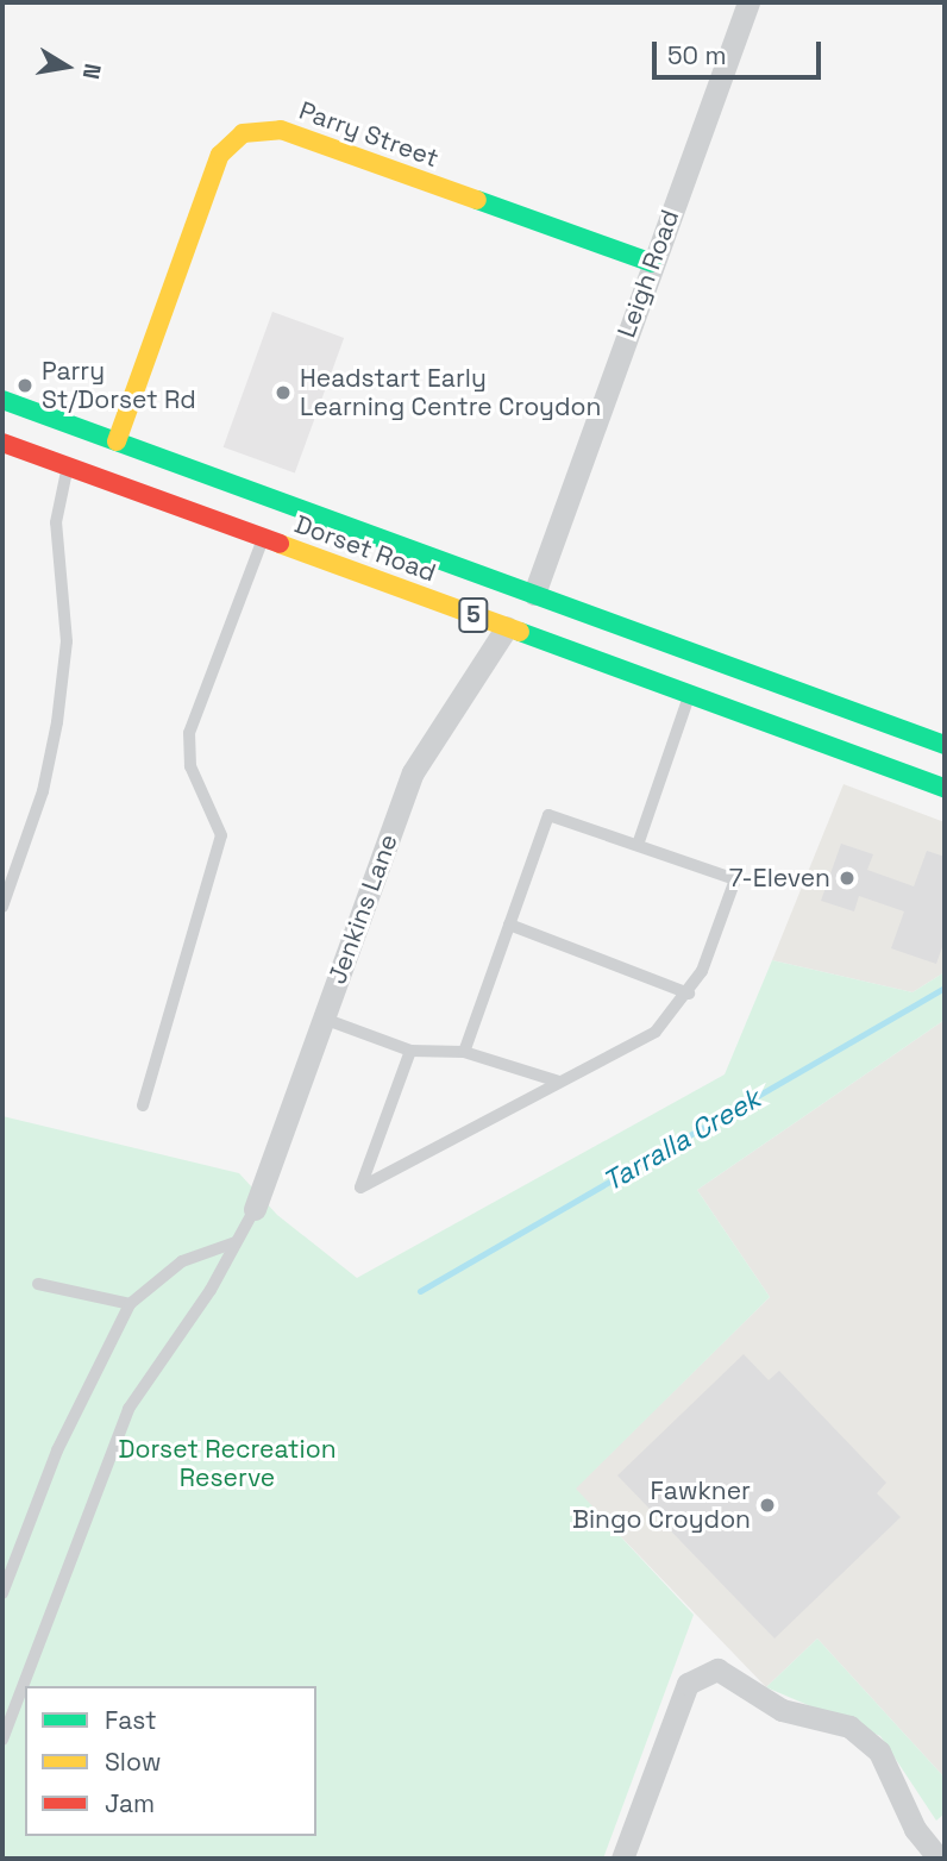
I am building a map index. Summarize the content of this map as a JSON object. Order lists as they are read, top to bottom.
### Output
{
  "streets": {
    "main road": ["Parry Street", "Dorset Road", "5"],
    "street": ["Leigh Road", "Jenkins Lane"]
  },
  "crossings": [
    ["Parry Street", "Leigh Road"],
    ["Parry Street", "Dorset Road"],
    ["Leigh Road", "Dorset Road"],
    ["Dorset Road", "Jenkins Lane"]
  ],
  "water": ["Tarralla Creek"],
  "parks": ["Dorset Recreation Reserve"],
  "places": [
    "Parry St/Dorset Rd",
    "Headstart Early Learning Centre Croydon",
    "7-Eleven",
    "Fawkner Bingo Croydon"
  ],
  "legend": ["Fast", "Slow", "Jam"],
  "scale_bar": "50 m",
  "north": "right"
}
